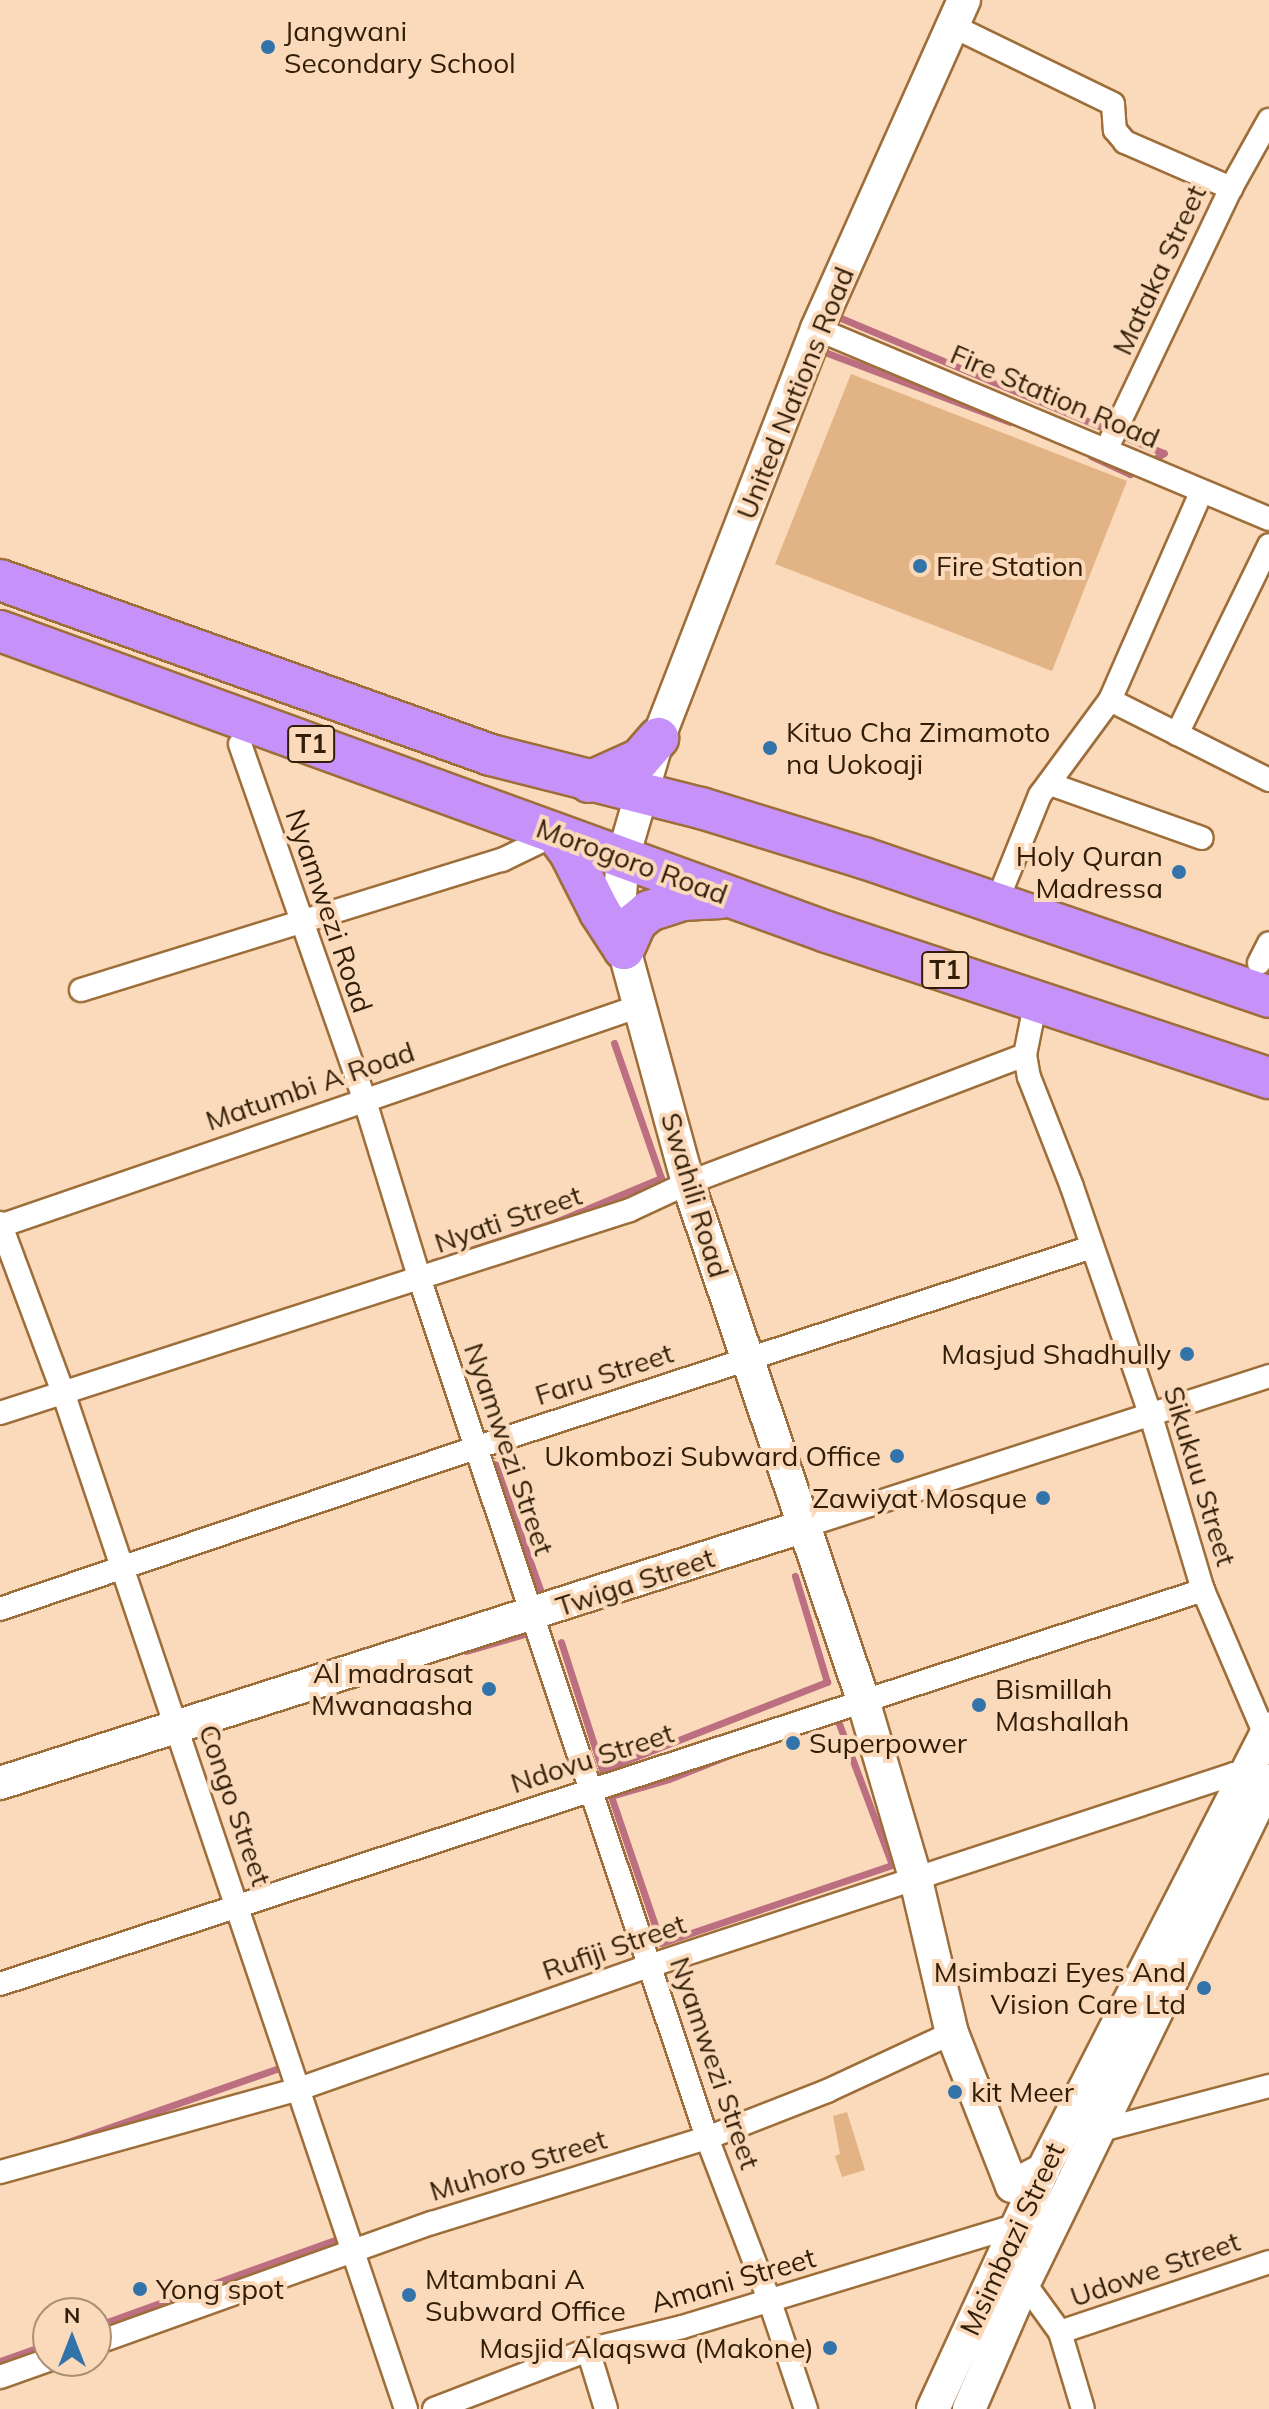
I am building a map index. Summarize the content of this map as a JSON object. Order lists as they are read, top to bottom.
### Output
{
  "streets": {
    "highway": ["T1", "Morogoro Road"],
    "street": [
      "Mataka Street",
      "United Nations Road",
      "Fire Station Road",
      "Nyamwezi Road",
      "Matumbi A Road",
      "Swahili Road",
      "Nyati Street",
      "Faru Street",
      "Nyamwezi Street",
      "Sikukuu Street",
      "Twiga Street",
      "Ndovu Street",
      "Congo Street",
      "Rufiji Street",
      "Muhoro Street",
      "Msimbazi Street",
      "Udowe Street",
      "Amani Street"
    ]
  },
  "crossings": [
    ["Mataka Street", "Fire Station Road"],
    ["United Nations Road", "Fire Station Road"],
    ["United Nations Road", "Morogoro Road"],
    ["United Nations Road", "Swahili Road"],
    ["Morogoro Road", "Swahili Road"],
    ["Morogoro Road", "Sikukuu Street"],
    ["Nyamwezi Road", "Matumbi A Road"],
    ["Nyamwezi Road", "Nyati Street"],
    ["Nyamwezi Road", "Nyamwezi Street"],
    ["Matumbi A Road", "Swahili Road"],
    ["Matumbi A Road", "Congo Street"],
    ["Swahili Road", "Nyati Street"],
    ["Swahili Road", "Faru Street"],
    ["Swahili Road", "Twiga Street"],
    ["Swahili Road", "Ndovu Street"],
    ["Swahili Road", "Rufiji Street"],
    ["Swahili Road", "Muhoro Street"],
    ["Swahili Road", "Msimbazi Street"],
    ["Nyati Street", "Nyamwezi Street"],
    ["Nyati Street", "Sikukuu Street"],
    ["Nyati Street", "Congo Street"],
    ["Faru Street", "Nyamwezi Street"],
    ["Faru Street", "Sikukuu Street"],
    ["Faru Street", "Congo Street"],
    ["Nyamwezi Street", "Twiga Street"],
    ["Nyamwezi Street", "Ndovu Street"],
    ["Nyamwezi Street", "Rufiji Street"],
    ["Nyamwezi Street", "Muhoro Street"],
    ["Nyamwezi Street", "Amani Street"],
    ["Sikukuu Street", "Twiga Street"],
    ["Sikukuu Street", "Ndovu Street"],
    ["Sikukuu Street", "Msimbazi Street"],
    ["Twiga Street", "Congo Street"],
    ["Ndovu Street", "Congo Street"],
    ["Congo Street", "Rufiji Street"],
    ["Congo Street", "Muhoro Street"],
    ["Rufiji Street", "Msimbazi Street"],
    ["Msimbazi Street", "Amani Street"]
  ],
  "places": [
    "Jangwani Secondary School",
    "Fire Station",
    "Kituo Cha Zimamoto na Uokoaji",
    "Holy Quran Madressa",
    "Masjud Shadhully",
    "Ukombozi Subward Office",
    "Zawiyat Mosque",
    "Al madrasat Mwanaasha",
    "Bismillah Mashallah",
    "Superpower",
    "Msimbazi Eyes And Vision Care Ltd",
    "kit Meer",
    "Yong spot",
    "Mtambani A Subward Office",
    "Masjid Alaqswa (Makone)"
  ],
  "north": "top"
}
